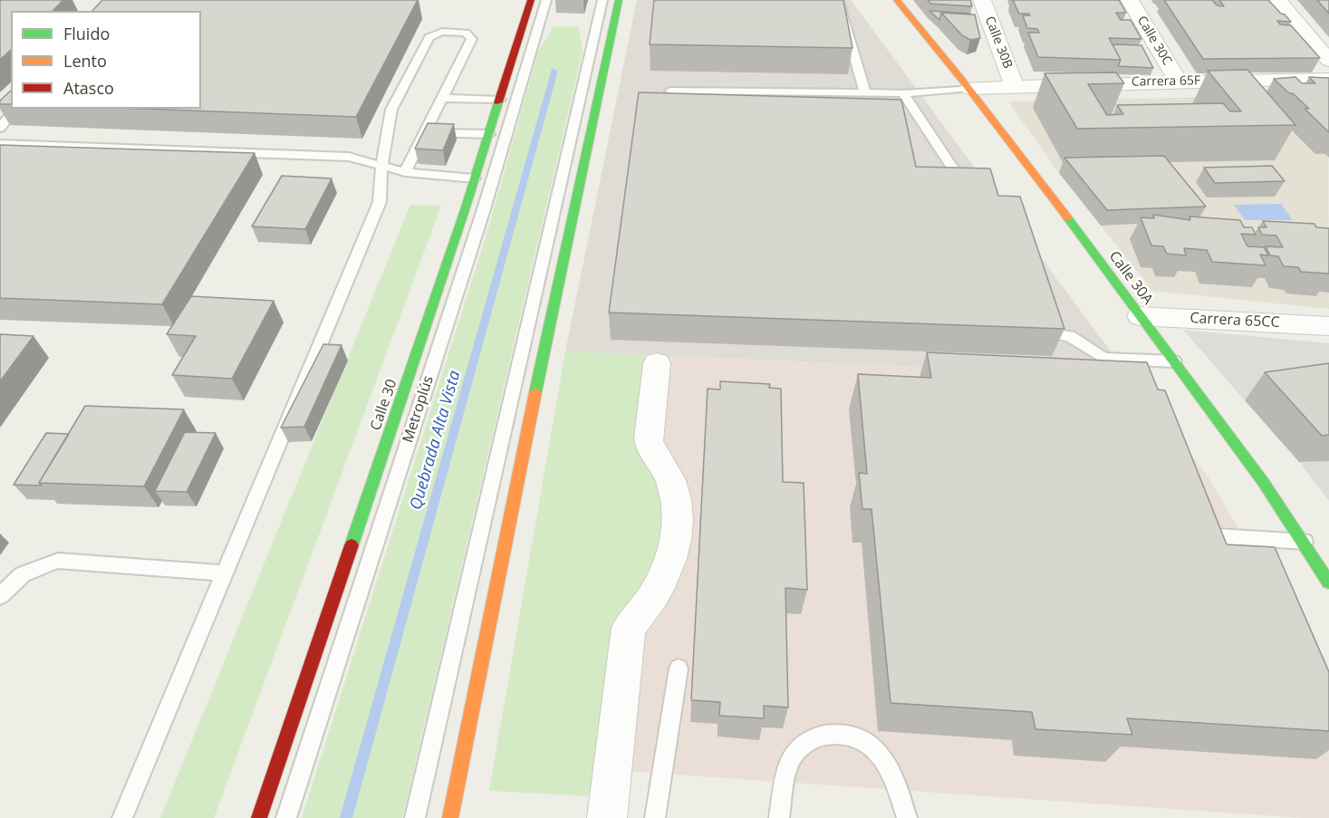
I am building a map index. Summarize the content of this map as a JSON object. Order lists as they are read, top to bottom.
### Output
{
  "streets": {
    "main road": ["Calle 30A", "Calle 30"],
    "street": [
      "Calle 30C",
      "Calle 30B",
      "Carrera 65F",
      "Carrera 65CC"
    ],
    "lane": ["Metroplús"]
  },
  "crossings": [
    ["Calle 30C", "Carrera 65F"],
    ["Calle 30B", "Carrera 65F"],
    ["Carrera 65F", "Calle 30A"],
    ["Calle 30A", "Carrera 65CC"]
  ],
  "water": ["Quebrada Alta Vista"],
  "legend": ["Fluido", "Lento", "Atasco"]
}
